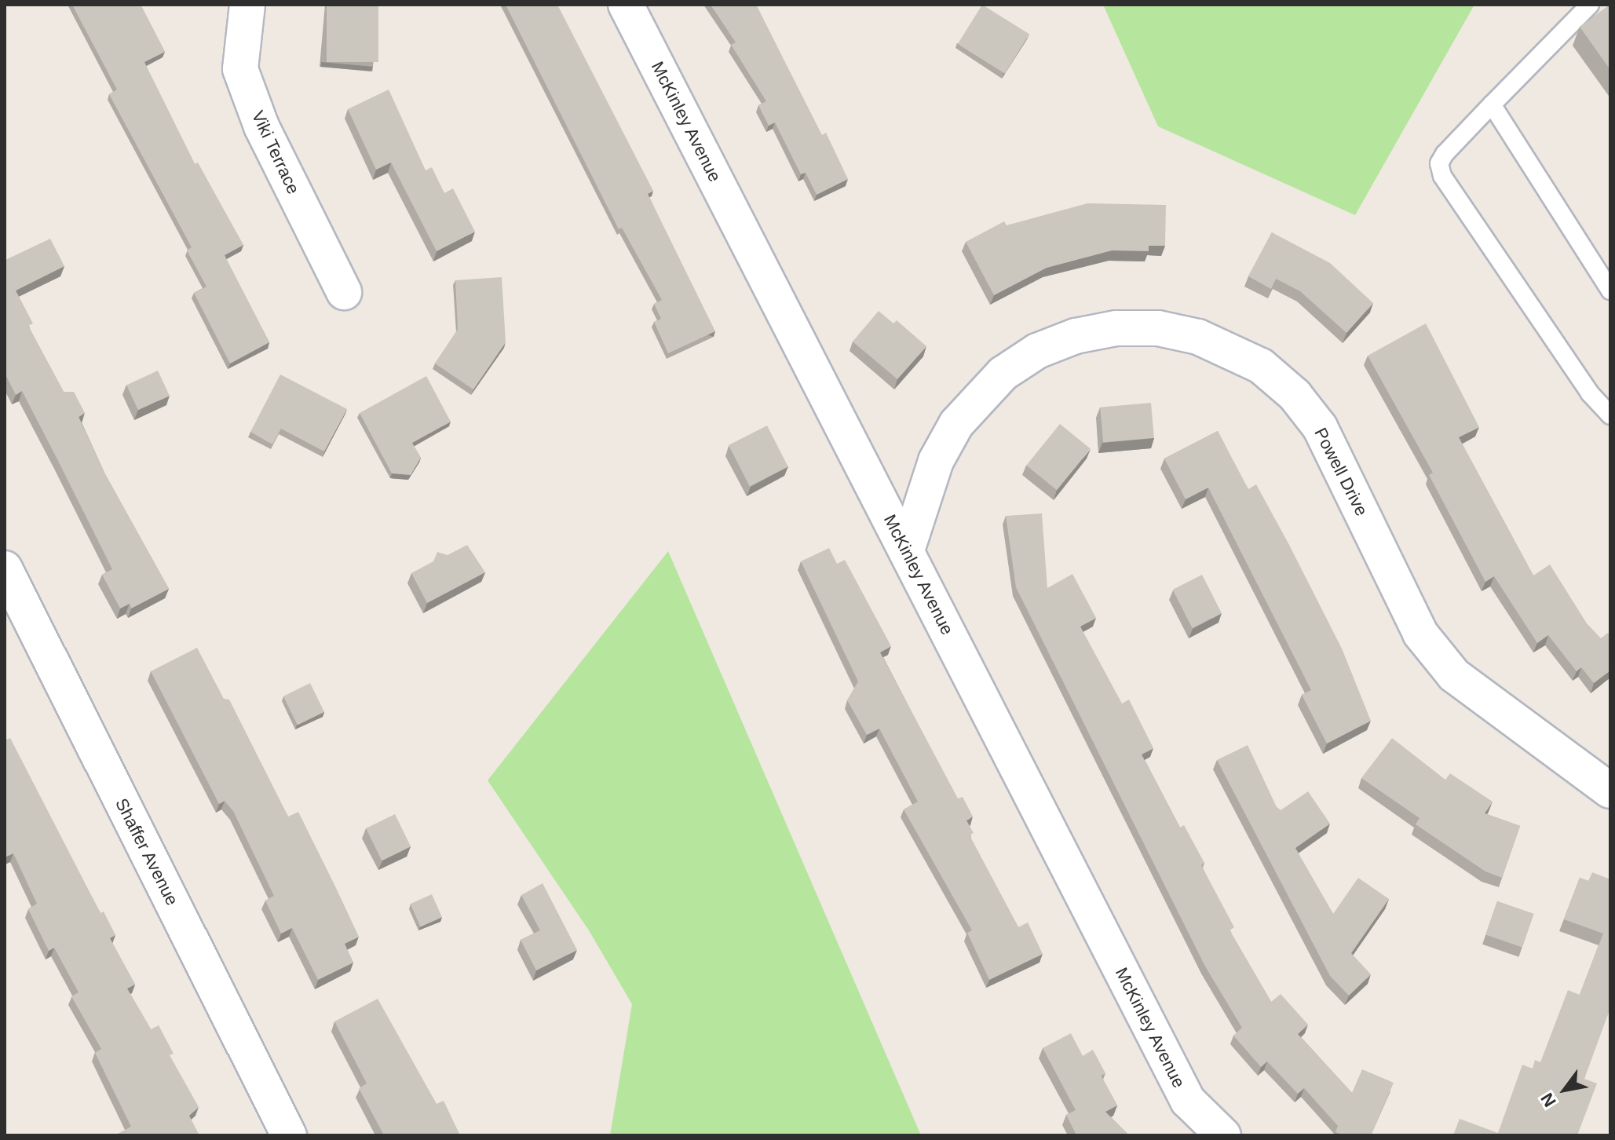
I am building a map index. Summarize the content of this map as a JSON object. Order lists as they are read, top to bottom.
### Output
{
  "streets": {
    "street": [
      "McKinley Avenue",
      "Viki Terrace",
      "Powell Drive",
      "Shaffer Avenue"
    ]
  },
  "crossings": [
    ["McKinley Avenue", "Powell Drive"]
  ],
  "north": "bottom left"
}
